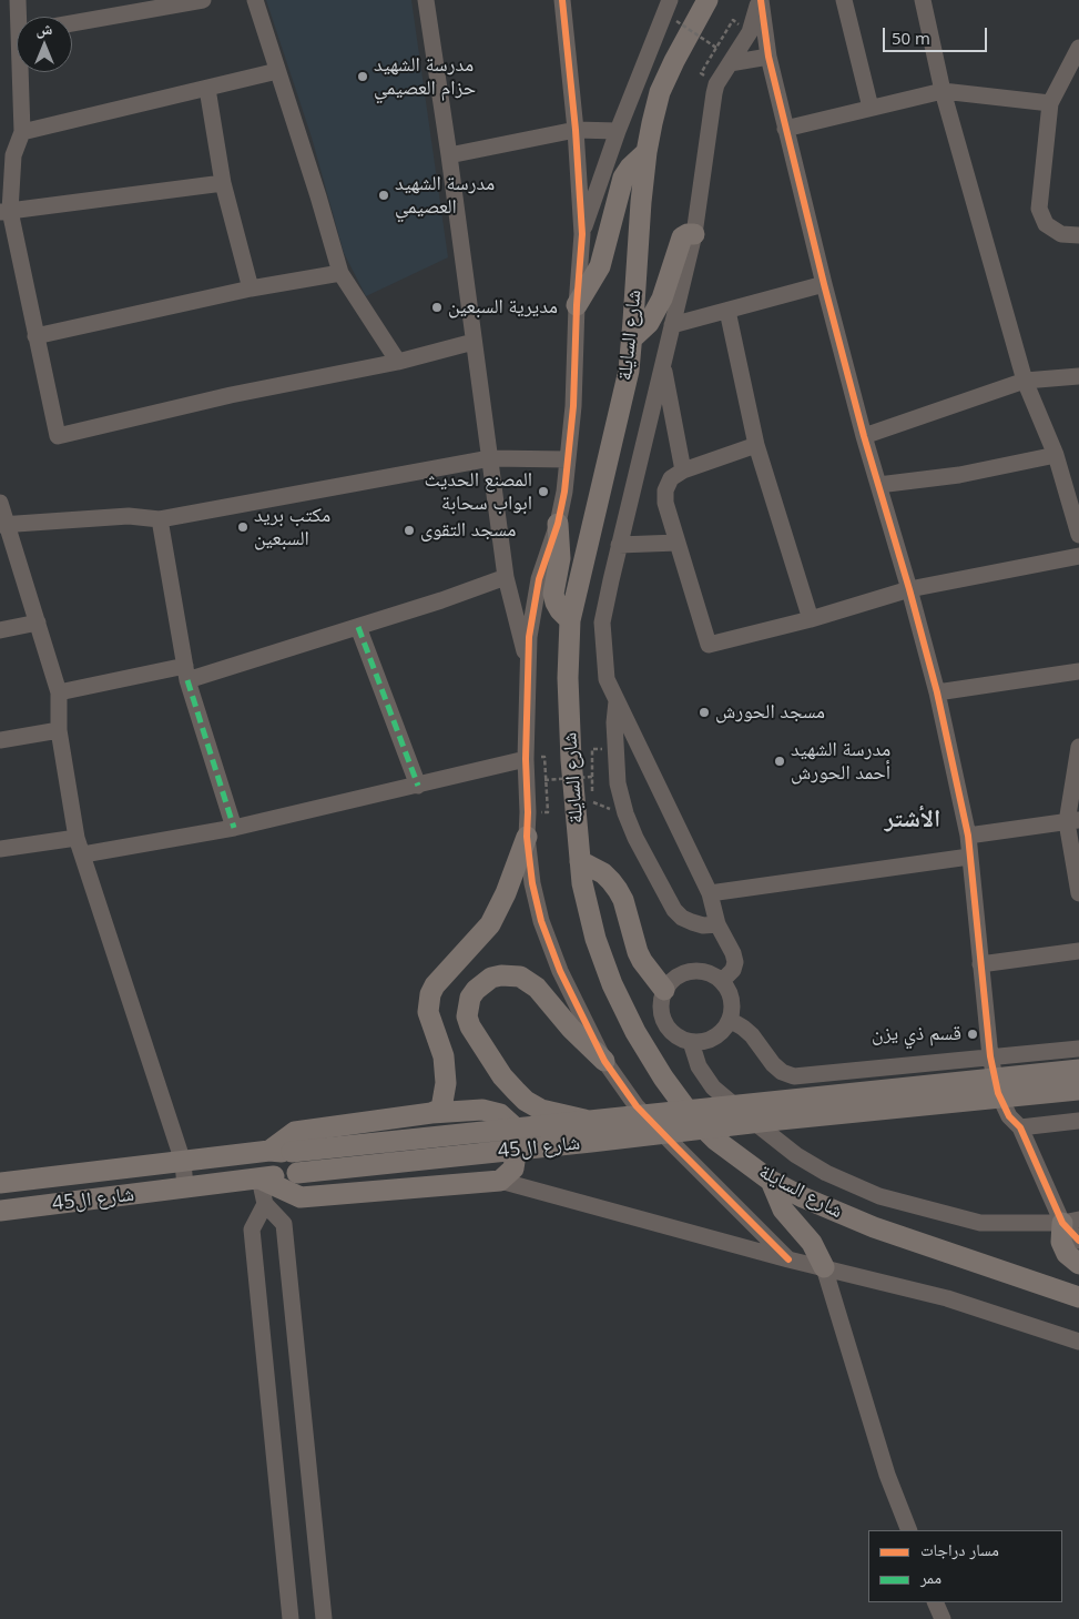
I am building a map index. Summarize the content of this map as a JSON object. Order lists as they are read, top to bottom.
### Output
{
  "streets": {
    "main road": ["شارع السايلة", "شارع ال45"]
  },
  "districts": ["الأشتر"],
  "places": [
    "مدرسة الشهيد حزام العصيمي",
    "مدرسة الشهيد العصيمي",
    "مديرية السبعين",
    "المصنع الحديث ابواب سحابة",
    "مكتب بريد السبعين",
    "مسجد التقوى",
    "مسجد الحورش",
    "مدرسة الشهيد أحمد الحورش",
    "قسم ذي يزن"
  ],
  "legend": ["مسار دراجات", "ممر"],
  "scale_bar": "50 m",
  "north": "top"
}
